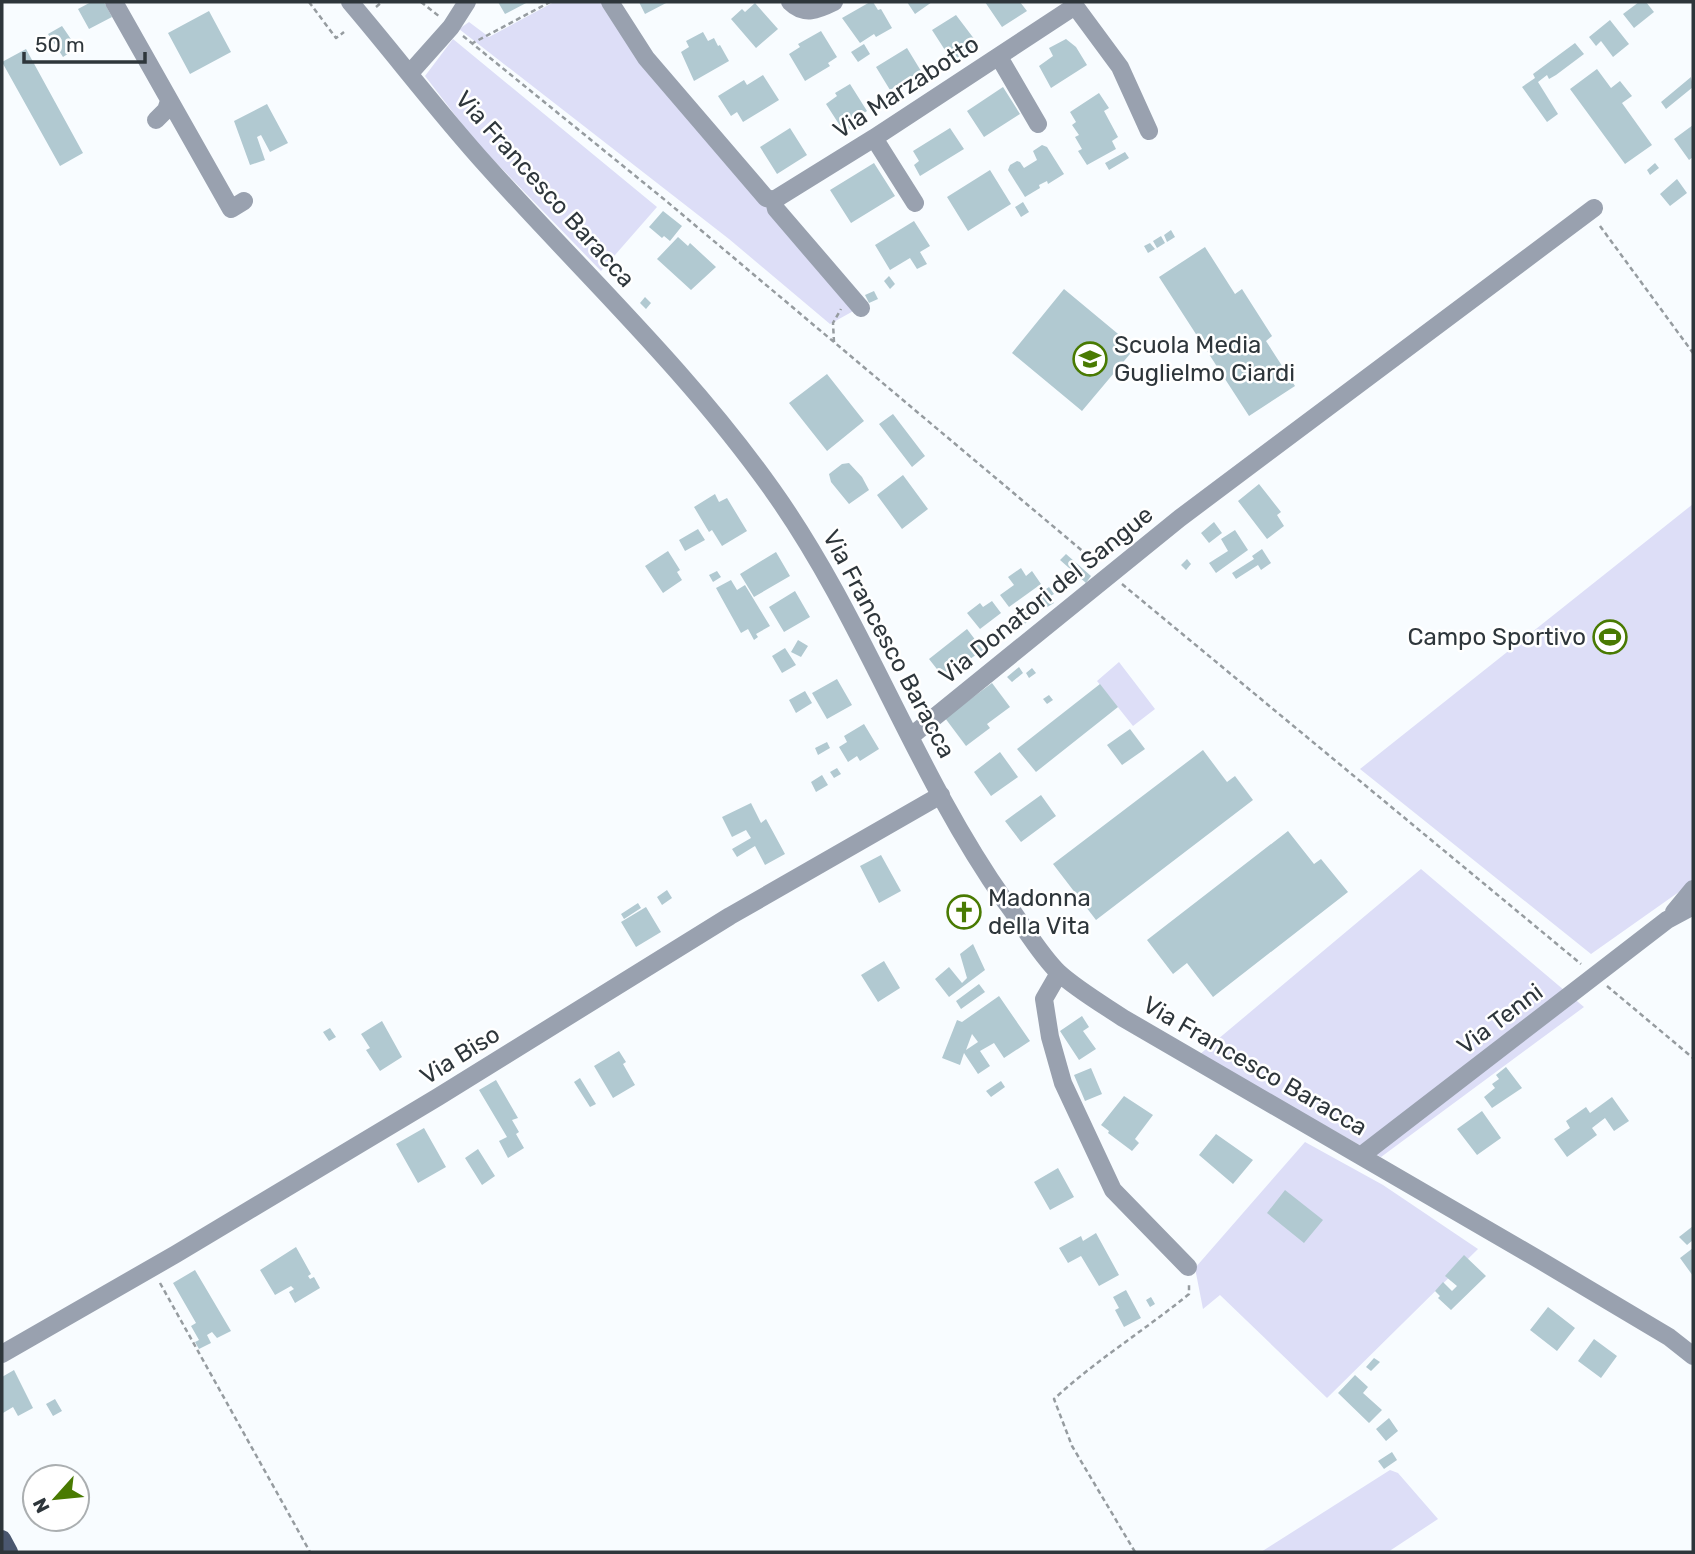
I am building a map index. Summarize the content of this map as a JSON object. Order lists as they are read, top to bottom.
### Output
{
  "streets": {
    "street": [
      "Via Marzabotto",
      "Via Francesco Baracca",
      "Via Donatori del Sangue",
      "Via Tenni",
      "Via Biso"
    ]
  },
  "crossings": [
    ["Via Francesco Baracca", "Via Donatori del Sangue"],
    ["Via Francesco Baracca", "Via Tenni"],
    ["Via Francesco Baracca", "Via Biso"]
  ],
  "places": {
    "school or university": ["Scuola Media Guglielmo Ciardi"],
    "sports": ["Campo Sportivo"],
    "church": ["Madonna della Vita"]
  },
  "scale_bar": "50 m",
  "north": "bottom left"
}
